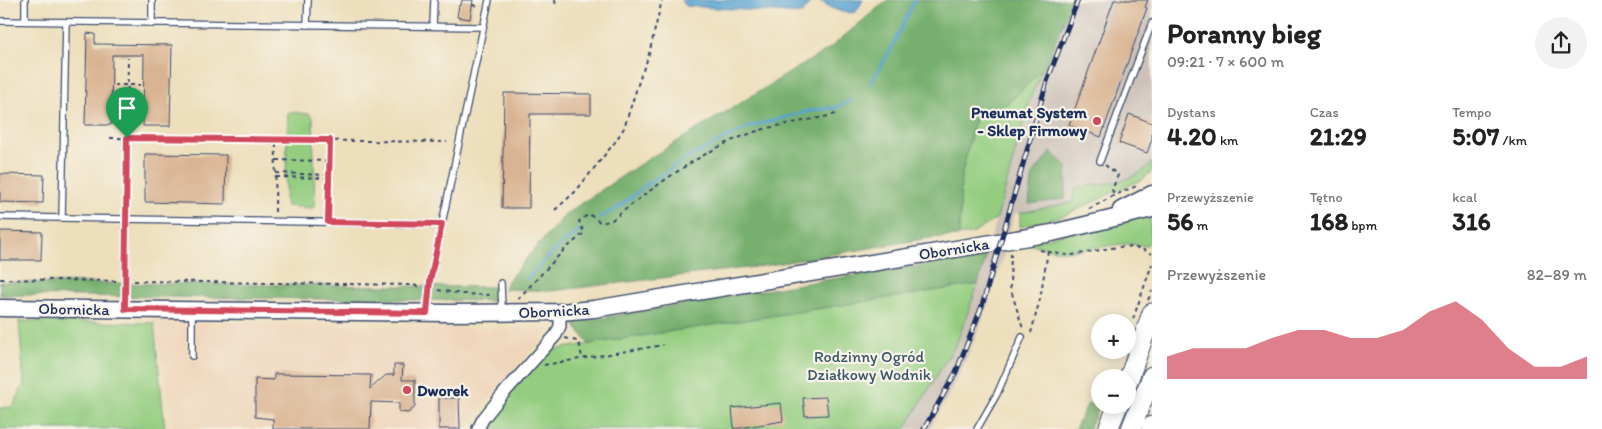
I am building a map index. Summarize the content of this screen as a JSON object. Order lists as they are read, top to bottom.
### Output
{
  "streets": {
    "main road": ["Obornicka"]
  },
  "parks": ["Rodzinny Ogród Działkowy Wodnik"],
  "places": ["Pneumat System - Sklep Firmowy", "Dworek"],
  "page": {
    "heading": ["Poranny bieg", "09:21 · 7 × 600 m"],
    "stats": [
      ["Dystans", "4.20 km"],
      ["Czas", "21:29"],
      ["Tempo", "5:07 /km"],
      ["Przewyższenie", "56 m"],
      ["Tętno", "168 bpm"],
      ["kcal", "316"]
    ],
    "chart": ["Przewyższenie", "82–89 m"],
    "map_buttons": ["+", "−"]
  }
}
